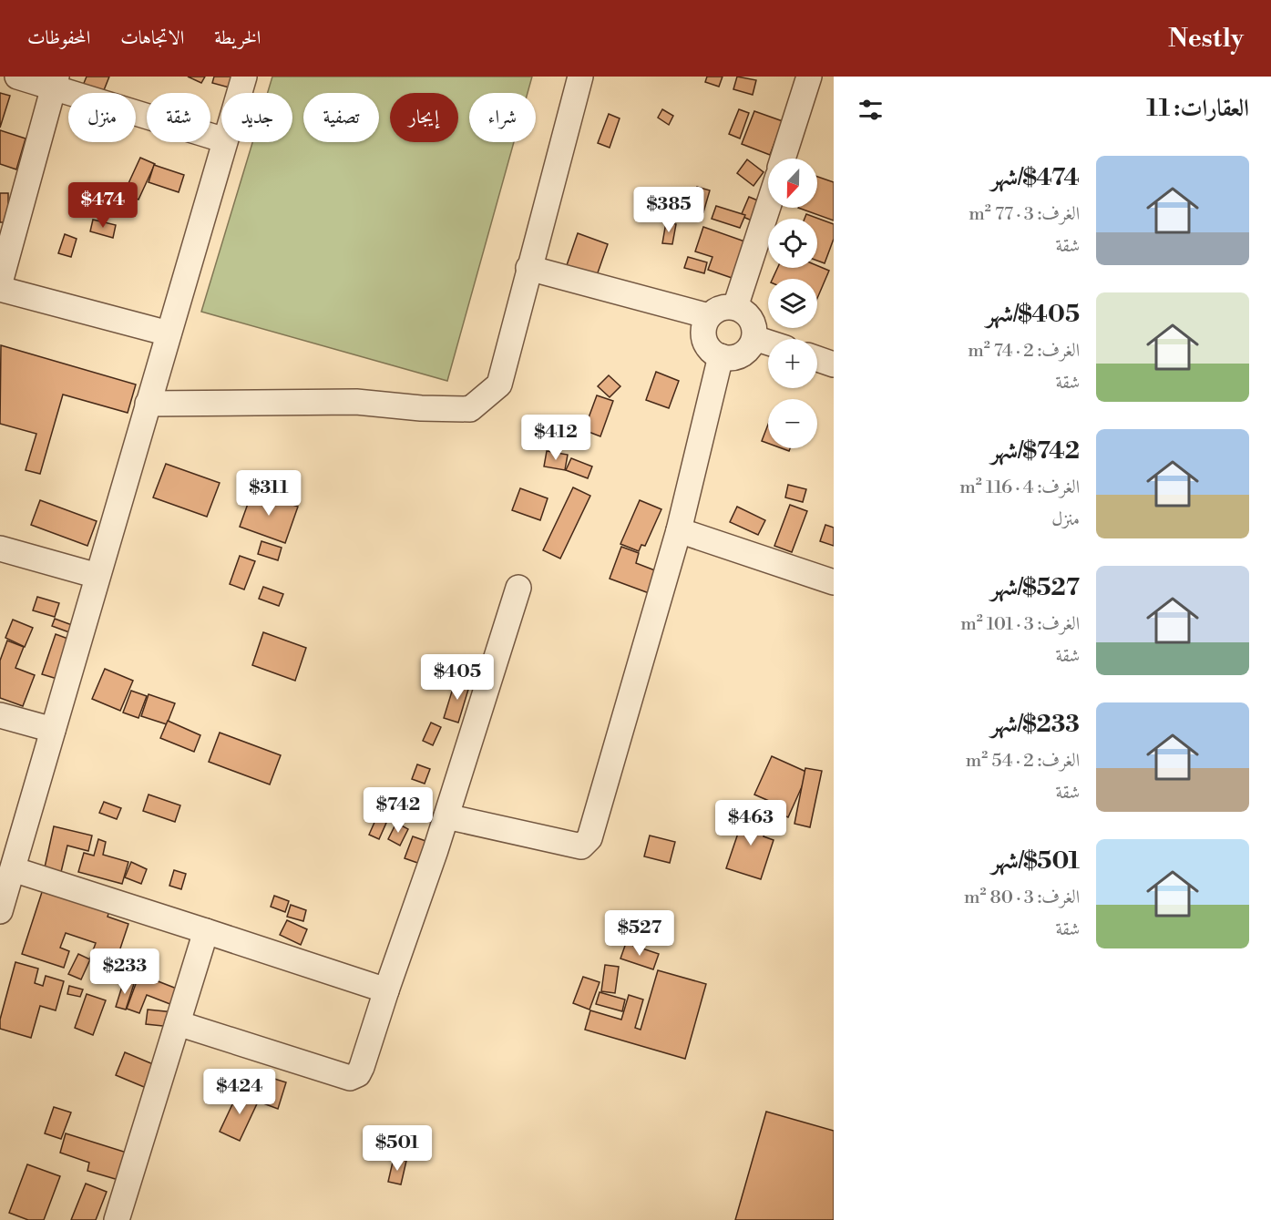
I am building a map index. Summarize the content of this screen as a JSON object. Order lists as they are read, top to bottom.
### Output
{
  "north": "bottom",
  "page": {
    "header": "Nestly",
    "nav": ["الخريطة", "الاتجاهات", "المحفوظات"],
    "heading": "العقارات: 11",
    "chip": [
      "شراء",
      "إيجار",
      "تصفية",
      "جديد",
      "شقة",
      "منزل"
    ],
    "list": [
      {
        "name": "$474/شهر",
        "note": "الغرف: 3 · 77 m² · شقة"
      },
      {
        "name": "$405/شهر",
        "note": "الغرف: 2 · 74 m² · شقة"
      },
      {
        "name": "$742/شهر",
        "note": "الغرف: 4 · 116 m² · منزل"
      },
      {
        "name": "$527/شهر",
        "note": "الغرف: 3 · 101 m² · شقة"
      },
      {
        "name": "$233/شهر",
        "note": "الغرف: 2 · 54 m² · شقة"
      },
      {
        "name": "$501/شهر",
        "note": "الغرف: 3 · 80 m² · شقة"
      }
    ],
    "map_buttons": ["+", "−"],
    "price": [
      "$474",
      "$385",
      "$412",
      "$311",
      "$405",
      "$742",
      "$463",
      "$527",
      "$233",
      "$424",
      "$501"
    ]
  }
}
